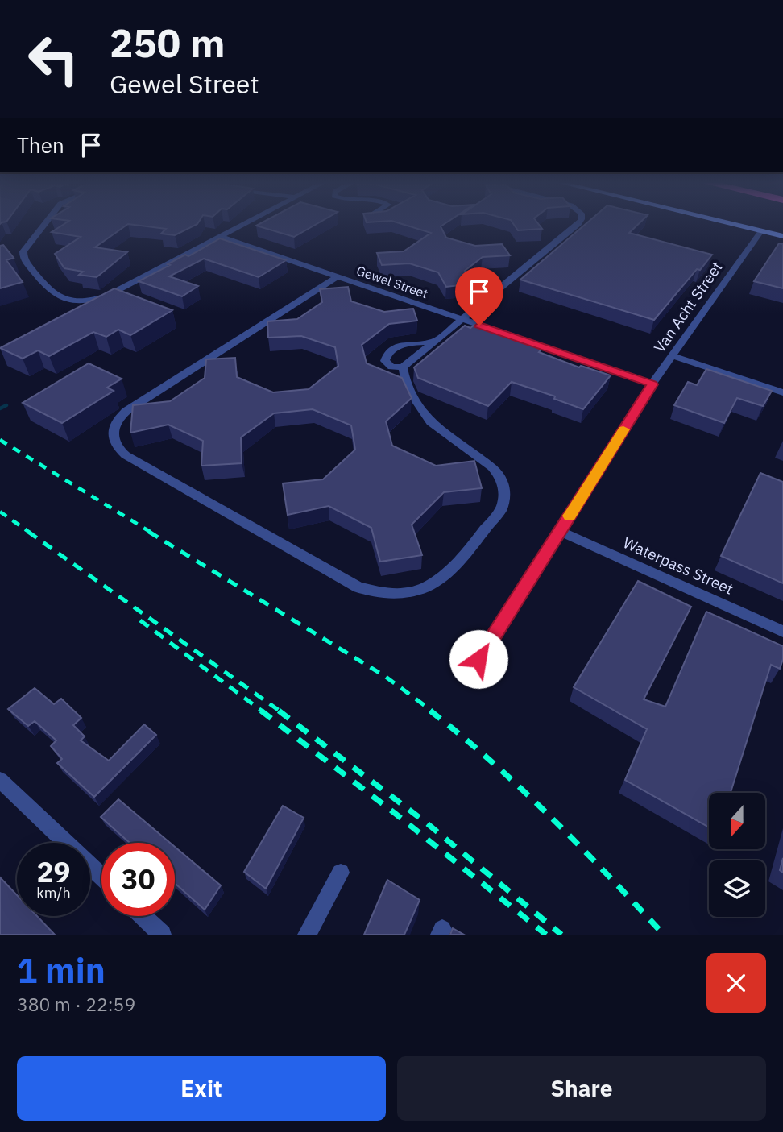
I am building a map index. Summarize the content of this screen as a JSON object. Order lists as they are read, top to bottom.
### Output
{
  "streets": {
    "street": ["Gewel Street", "Van Acht Street", "Waterpass Street"]
  },
  "crossings": [
    ["Gewel Street", "Van Acht Street"],
    ["Van Acht Street", "Waterpass Street"]
  ],
  "north": "bottom",
  "page": {
    "turn": ["250 m", "Gewel Street"],
    "then": "Then",
    "speed": "29 km/h",
    "limit": "30",
    "heading": ["1 min", "380 m · 22:59"],
    "buttons": ["Exit", "Share"]
  }
}
